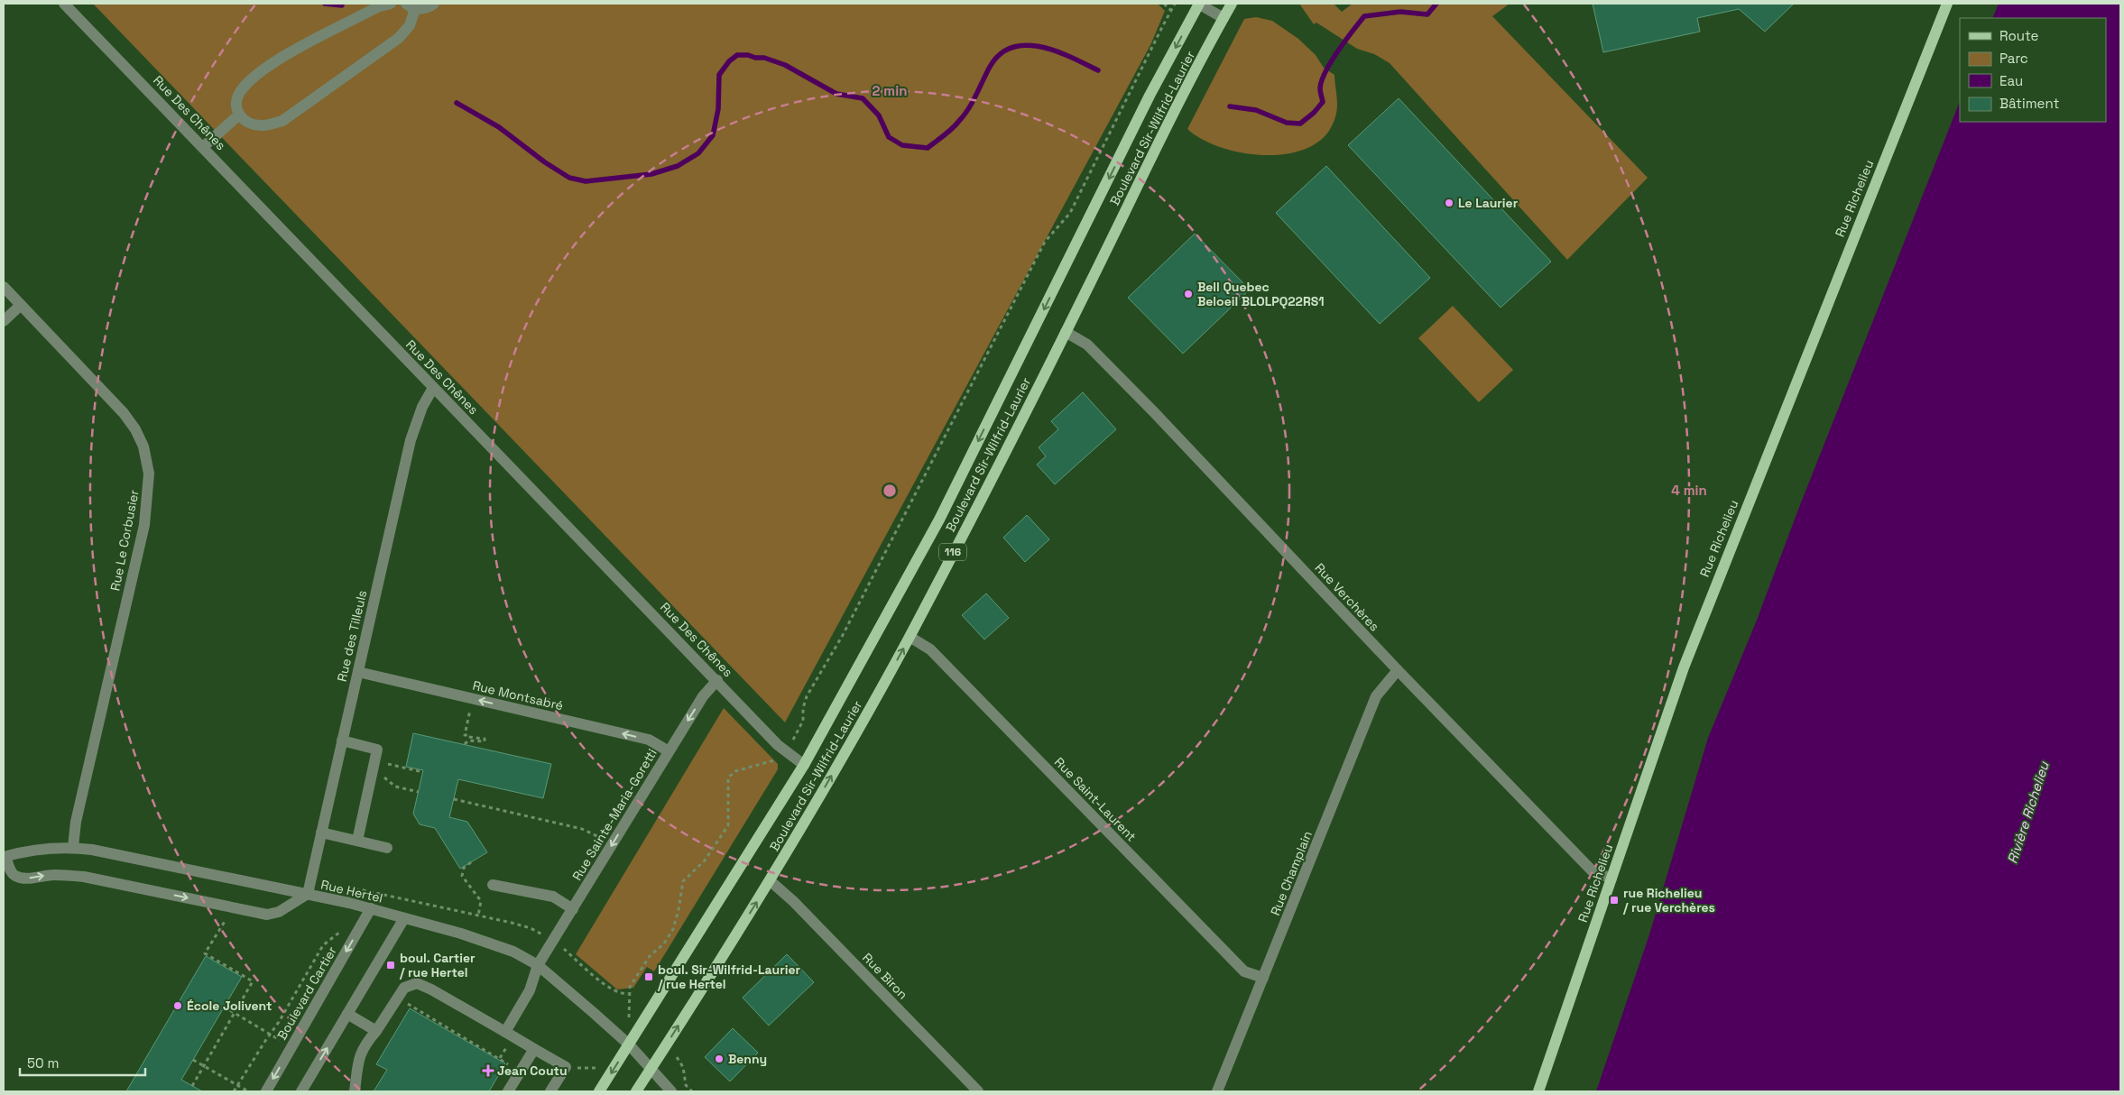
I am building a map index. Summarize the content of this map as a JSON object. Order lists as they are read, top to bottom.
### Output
{
  "streets": {
    "main road": ["Boulevard Sir-Wilfrid-Laurier", "Rue Richelieu", "116"],
    "street": [
      "Rue Des Chênes",
      "Rue Le Corbusier",
      "Rue Verchères",
      "Rue des Tilleuls",
      "Rue Montsabré",
      "Rue Saint-Laurent",
      "Rue Sainte-Maria-Goretti",
      "Rue Champlain",
      "Rue Hertel",
      "Rue Biron",
      "Boulevard Cartier"
    ]
  },
  "crossings": [
    ["Rue Des Chênes", "Boulevard Sir-Wilfrid-Laurier"],
    ["Rue Des Chênes", "Rue des Tilleuls"],
    ["Rue Des Chênes", "Rue Sainte-Maria-Goretti"],
    ["Boulevard Sir-Wilfrid-Laurier", "Rue Verchères"],
    ["Boulevard Sir-Wilfrid-Laurier", "Rue Saint-Laurent"],
    ["Boulevard Sir-Wilfrid-Laurier", "Rue Hertel"],
    ["Boulevard Sir-Wilfrid-Laurier", "Rue Biron"],
    ["Rue Richelieu", "Rue Verchères"],
    ["Rue Le Corbusier", "Rue Hertel"],
    ["Rue Verchères", "Rue Champlain"],
    ["Rue des Tilleuls", "Rue Montsabré"],
    ["Rue des Tilleuls", "Rue Hertel"],
    ["Rue Montsabré", "Rue Sainte-Maria-Goretti"],
    ["Rue Saint-Laurent", "Rue Champlain"],
    ["Rue Sainte-Maria-Goretti", "Rue Hertel"],
    ["Rue Hertel", "Boulevard Cartier"]
  ],
  "one_way": ["Rue Montsabré", "Rue Sainte-Maria-Goretti"],
  "water": ["Rivière Richelieu"],
  "places": {
    "other": [
      "Le Laurier",
      "Bell Quebec Beloeil BLOLPQ22RS1",
      "École Jolivent",
      "Benny"
    ],
    "transit": ["rue Richelieu / rue Verchères", "boul. Cartier / rue Hertel", "boul. Sir-Wilfrid-Laurier / rue Hertel"],
    "health": ["Jean Coutu"]
  },
  "legend": [
    "Route",
    "Parc",
    "Eau",
    "Bâtiment"
  ],
  "scale_bar": "50 m",
  "rings": ["2 min", "4 min"]
}
